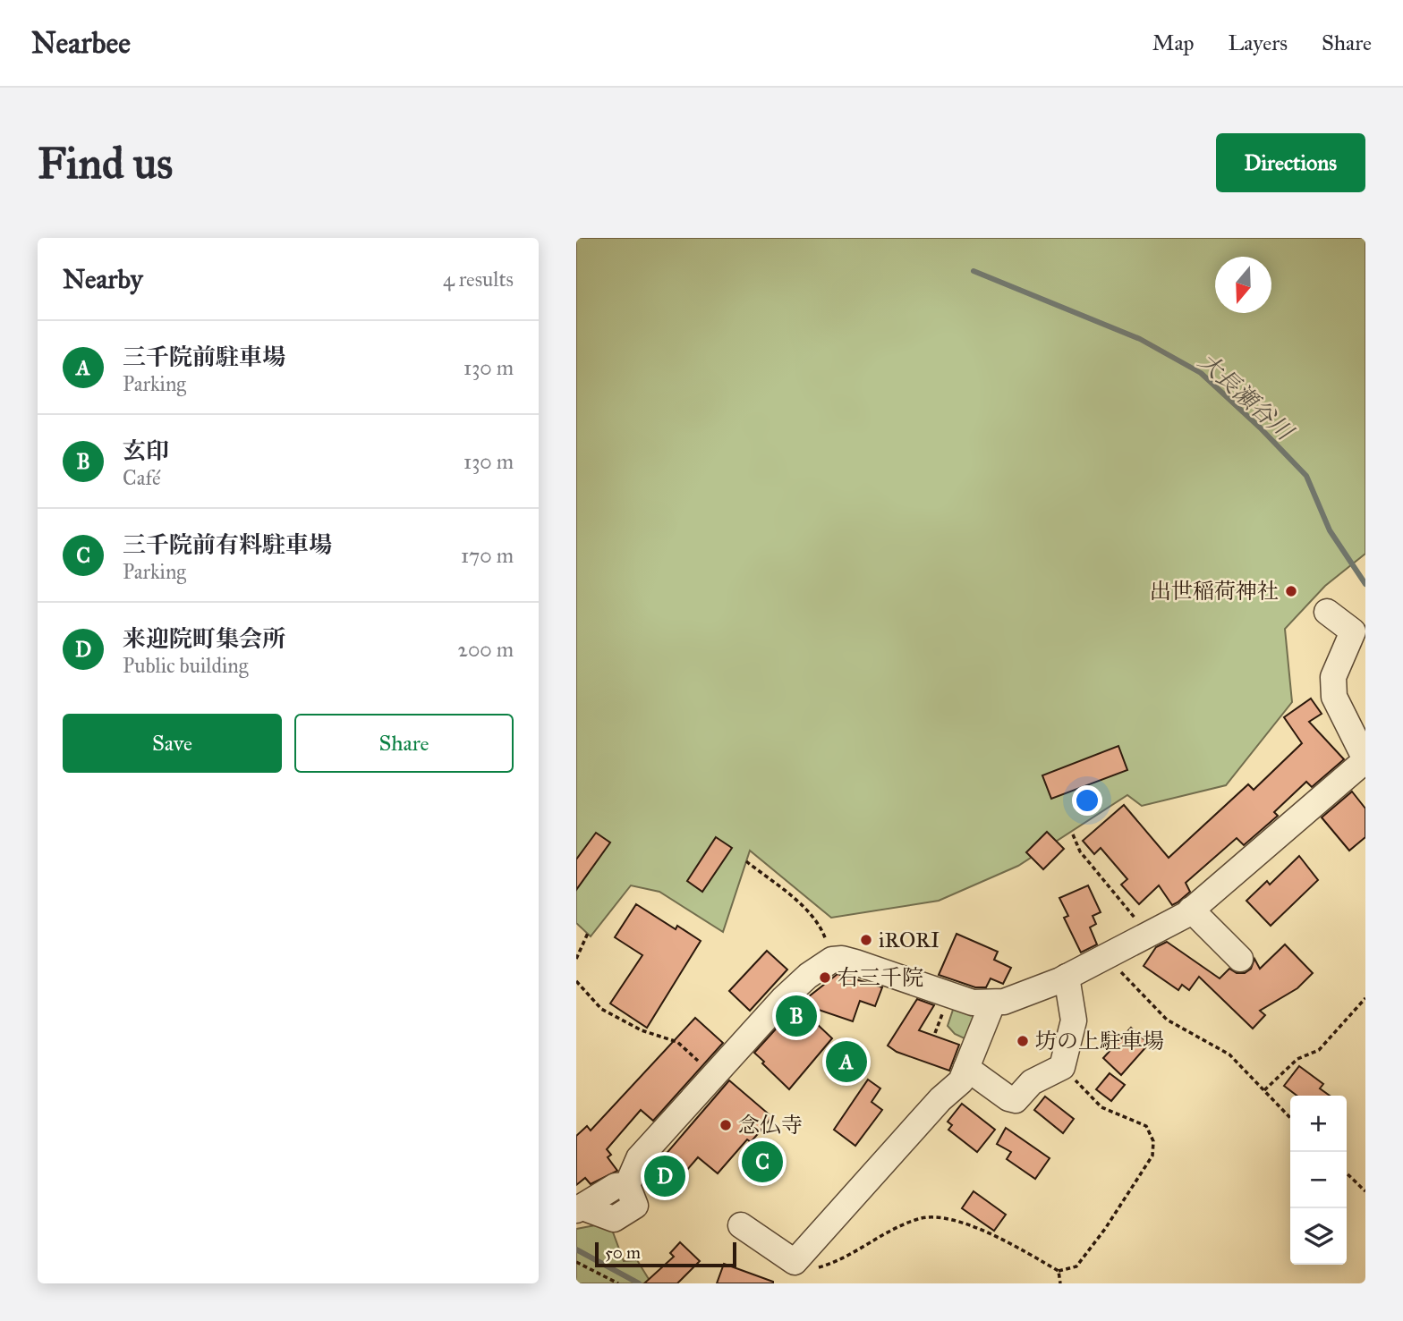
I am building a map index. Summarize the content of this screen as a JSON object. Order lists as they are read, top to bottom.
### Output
{
  "water": ["大長瀬谷川"],
  "places": [
    "出世稲荷神社",
    "iRORI",
    "右三千院",
    "坊の上駐車場",
    "念仏寺"
  ],
  "scale_bar": "50 m",
  "north": "bottom",
  "page": {
    "header": "Nearbee",
    "nav": ["Map", "Layers", "Share"],
    "buttons": [
      "Directions",
      ["Save", "Share"]
    ],
    "title": "Find us",
    "heading": ["Nearby", "4 results"],
    "list": [
      {
        "mark": "A",
        "name": "三千院前駐車場",
        "note": "Parking",
        "value": "130 m"
      },
      {
        "mark": "B",
        "name": "玄印",
        "note": "Café",
        "value": "130 m"
      },
      {
        "mark": "C",
        "name": "三千院前有料駐車場",
        "note": "Parking",
        "value": "170 m"
      },
      {
        "mark": "D",
        "name": "来迎院町集会所",
        "note": "Public building",
        "value": "200 m"
      }
    ],
    "pins": [
      "B",
      "A",
      "C",
      "D"
    ],
    "map_buttons": ["+", "−"],
    "scale": "50 m"
  }
}
